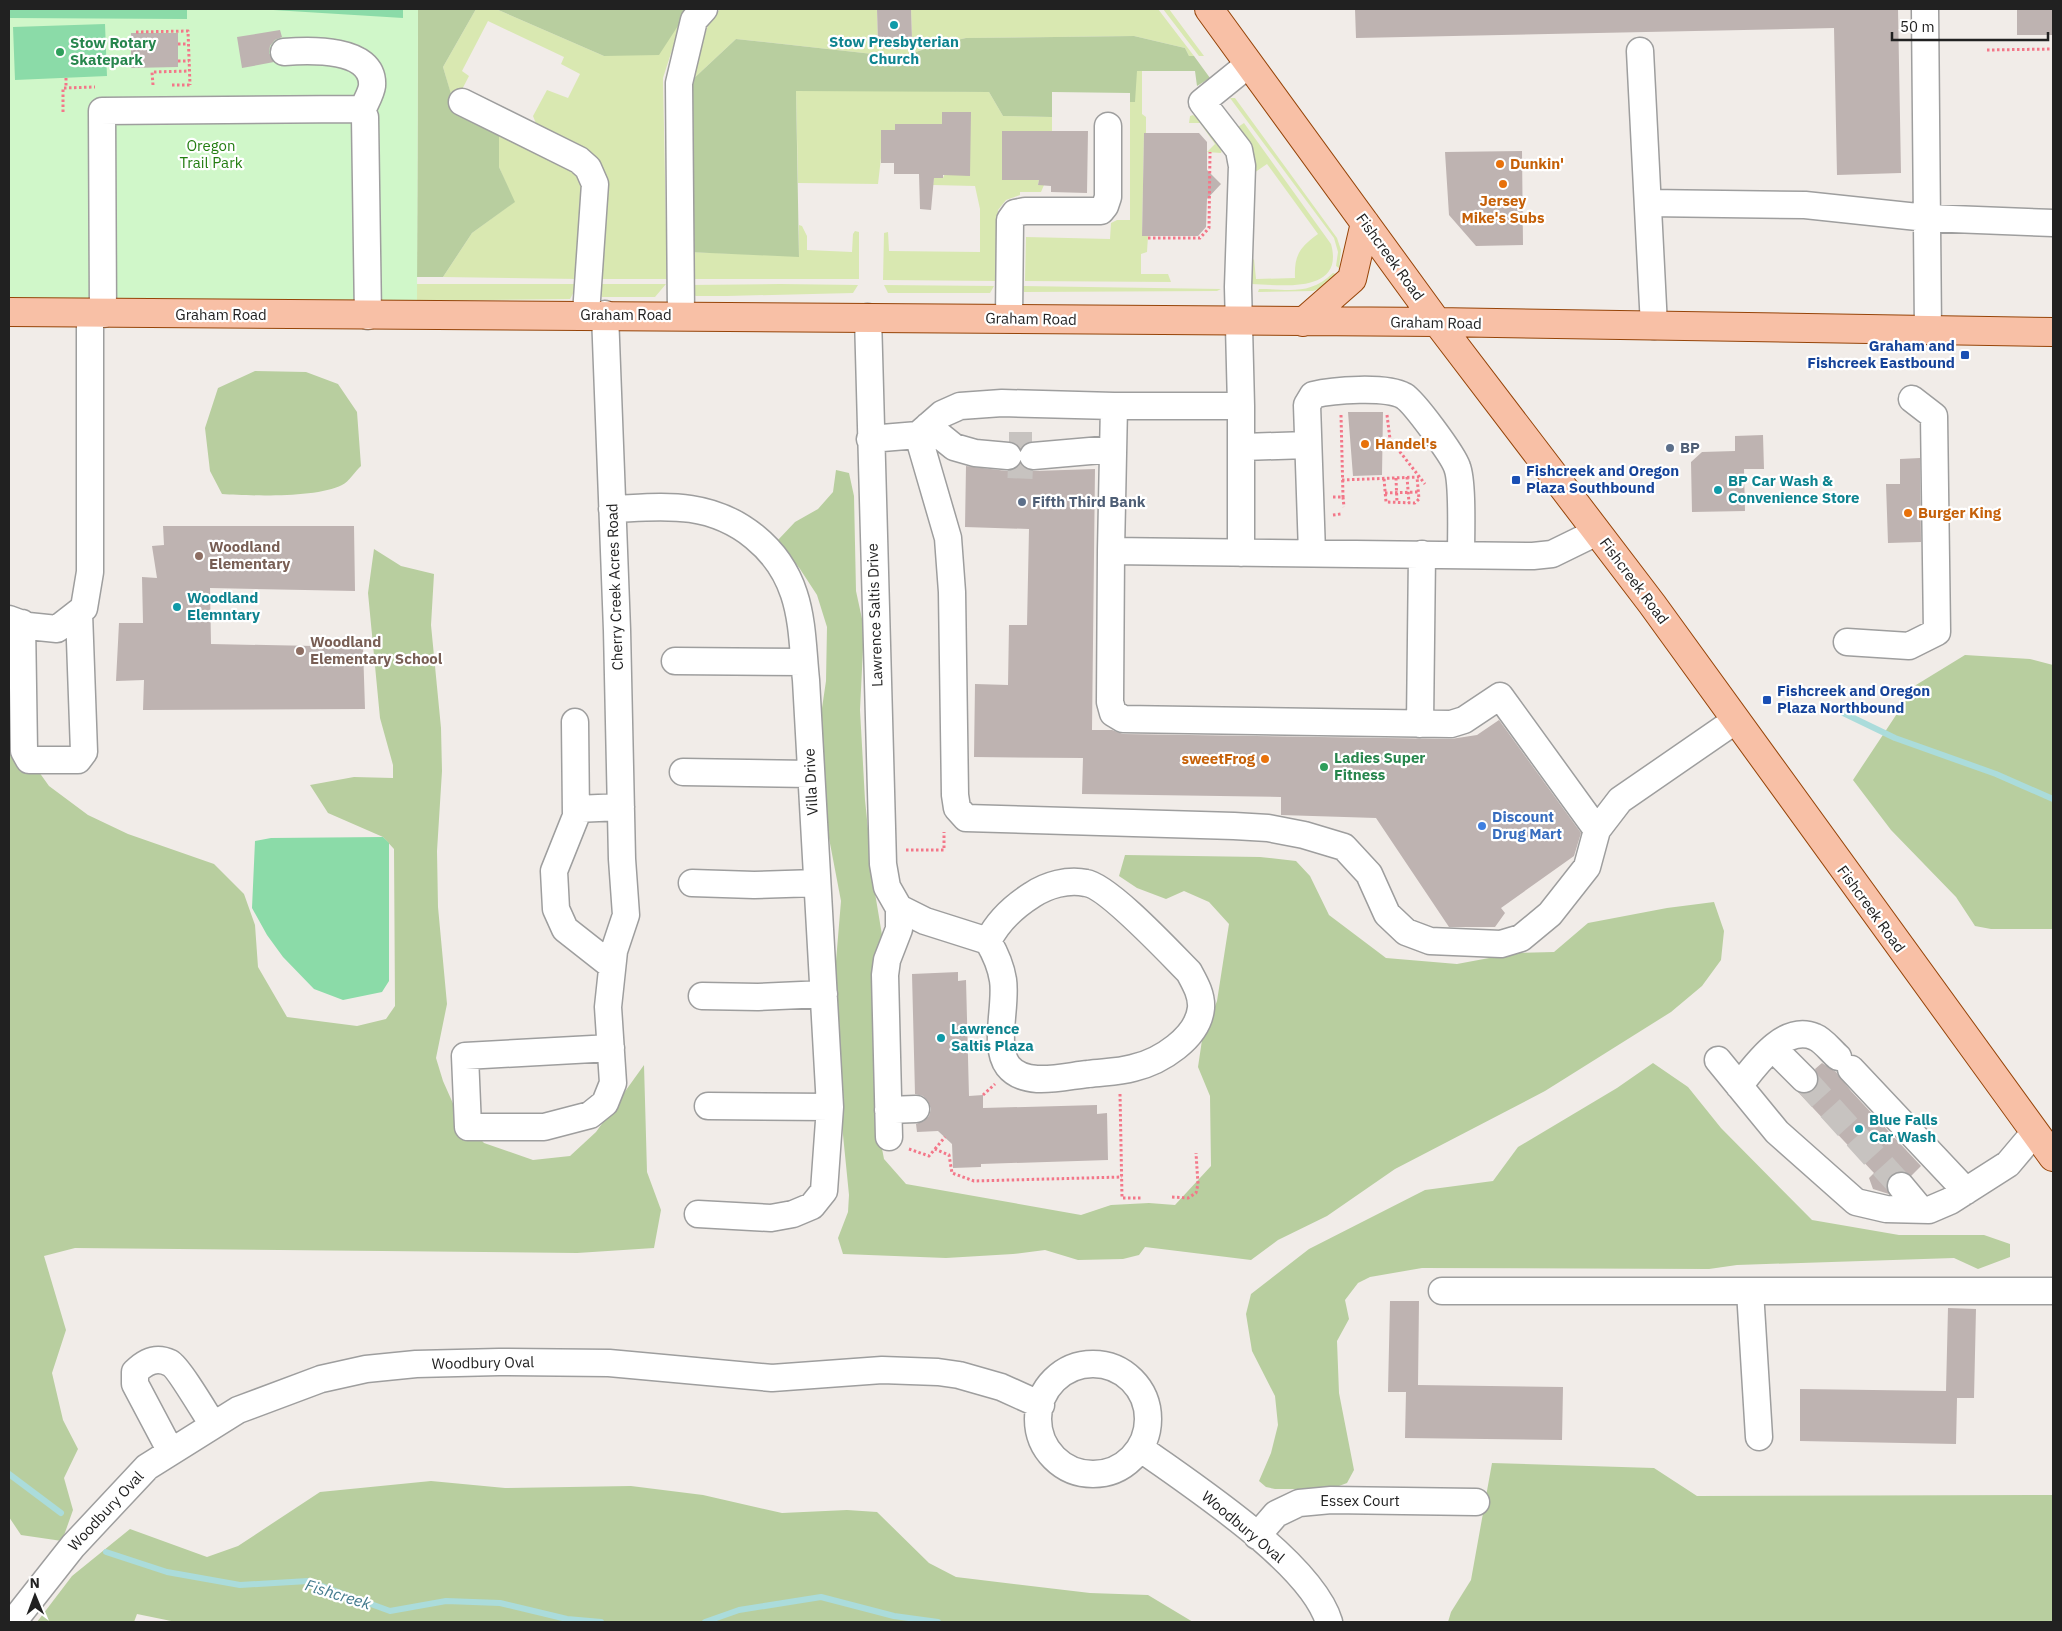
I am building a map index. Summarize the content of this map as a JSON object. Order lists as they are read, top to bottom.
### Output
{
  "streets": {
    "main road": ["Fishcreek Road", "Graham Road"],
    "street": [
      "Cherry Creek Acres Road",
      "Lawrence Saltis Drive",
      "Villa Drive",
      "Woodbury Oval",
      "Essex Court"
    ]
  },
  "crossings": [
    ["Fishcreek Road", "Graham Road"],
    ["Graham Road", "Cherry Creek Acres Road"],
    ["Graham Road", "Lawrence Saltis Drive"],
    ["Cherry Creek Acres Road", "Villa Drive"],
    ["Woodbury Oval", "Essex Court"]
  ],
  "water": ["Fishcreek"],
  "parks": ["Oregon Trail Park"],
  "places": {
    "other": [
      "Stow Presbyterian Church",
      "Stow Rotary Skatepark",
      "Dunkin'",
      "Jersey Mike's Subs",
      "Handel's",
      "BP",
      "BP Car Wash & Convenience Store",
      "Fifth Third Bank",
      "Burger King",
      "Woodland Elementary",
      "Woodland Elemntary",
      "Woodland Elementary School",
      "sweetFrog",
      "Ladies Super Fitness",
      "Discount Drug Mart",
      "Lawrence Saltis Plaza",
      "Blue Falls Car Wash"
    ],
    "transit": ["Graham and Fishcreek Eastbound", "Fishcreek and Oregon Plaza Southbound", "Fishcreek and Oregon Plaza Northbound"]
  },
  "scale_bar": "50 m",
  "north": "top"
}
